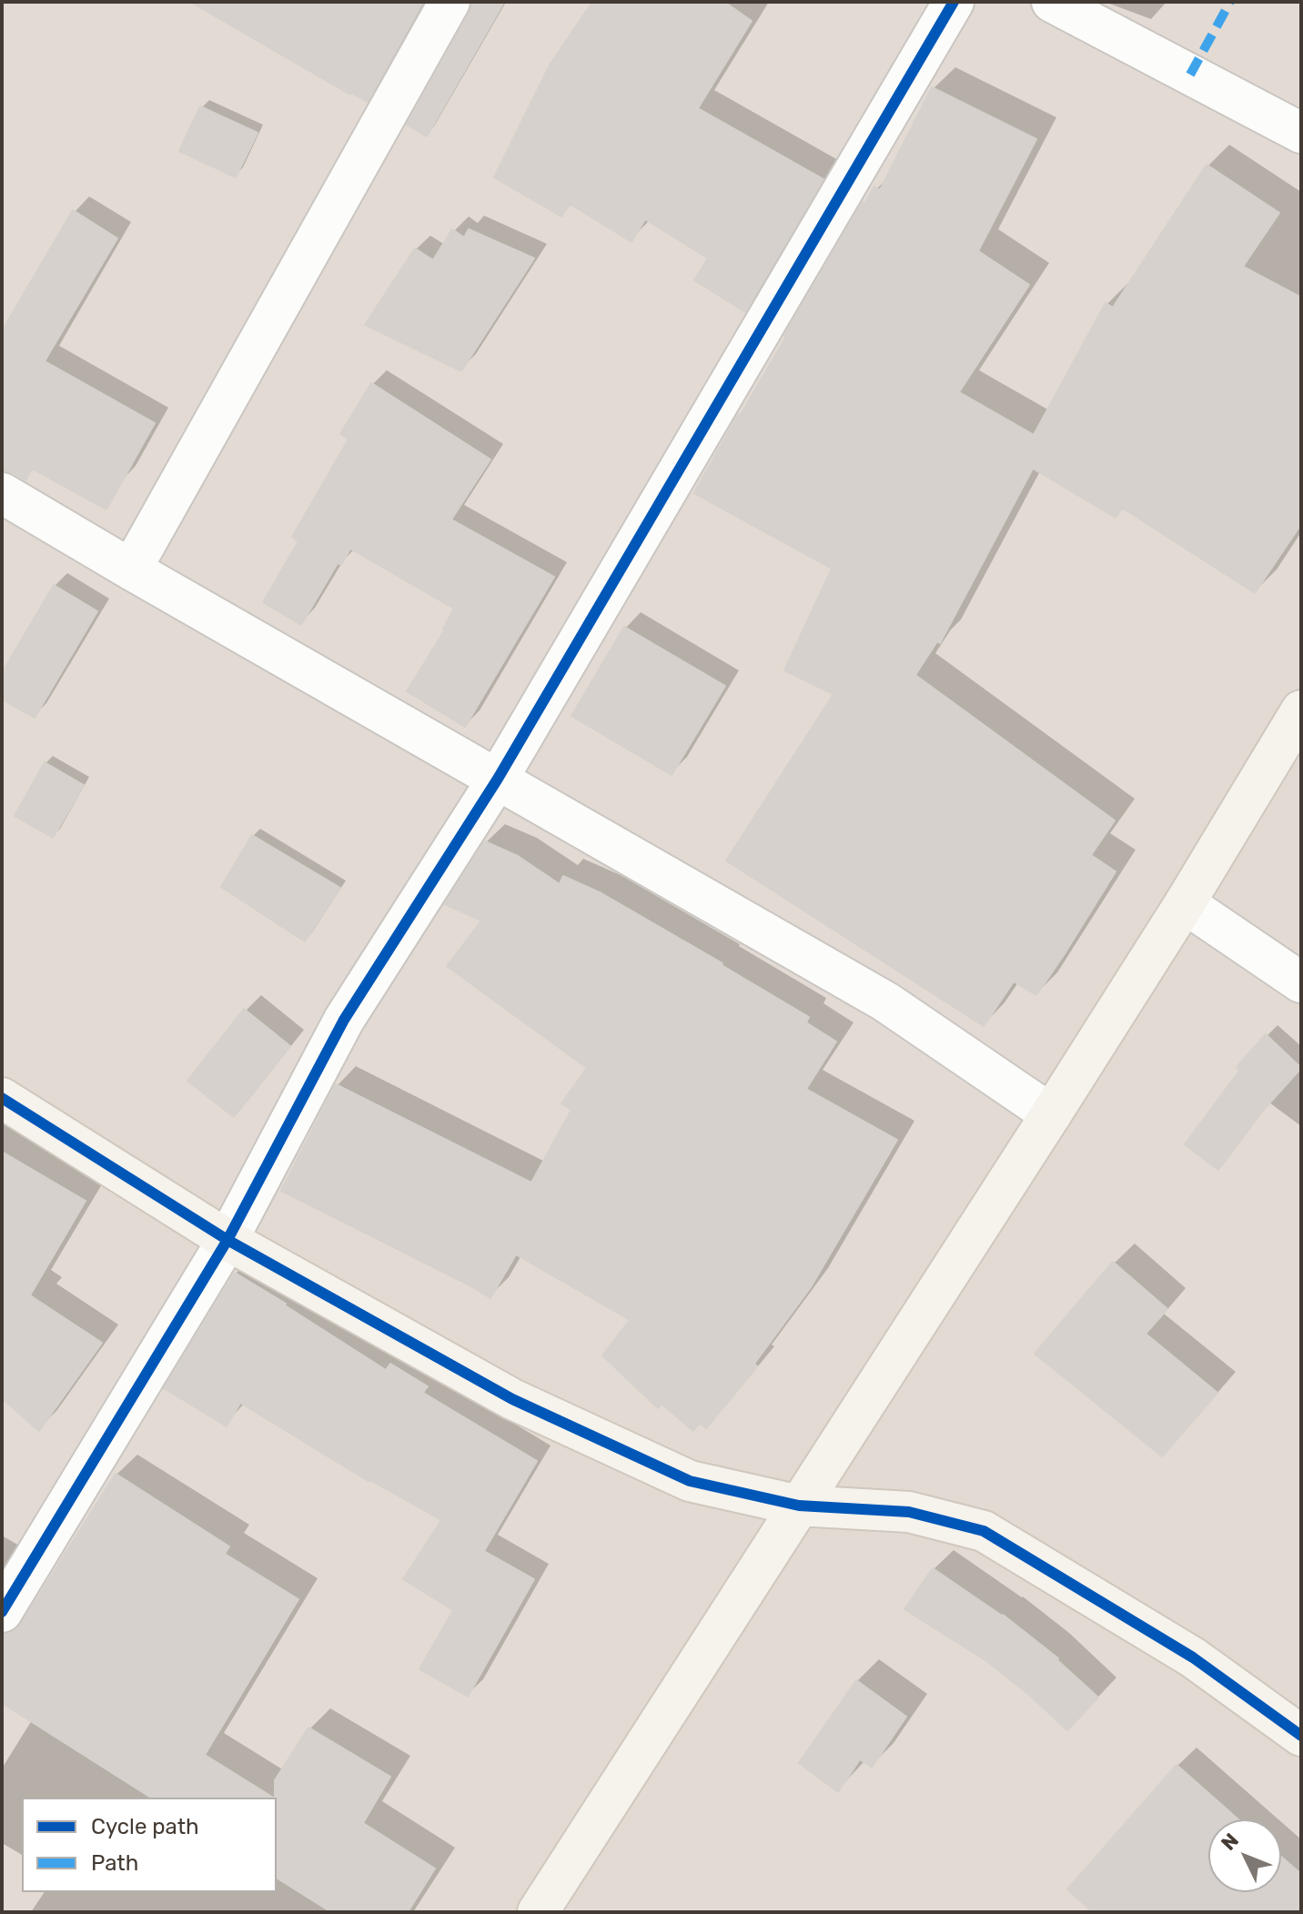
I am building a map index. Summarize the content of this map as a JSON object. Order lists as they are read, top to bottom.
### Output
{
  "legend": ["Cycle path", "Path"],
  "north": "top left"
}
